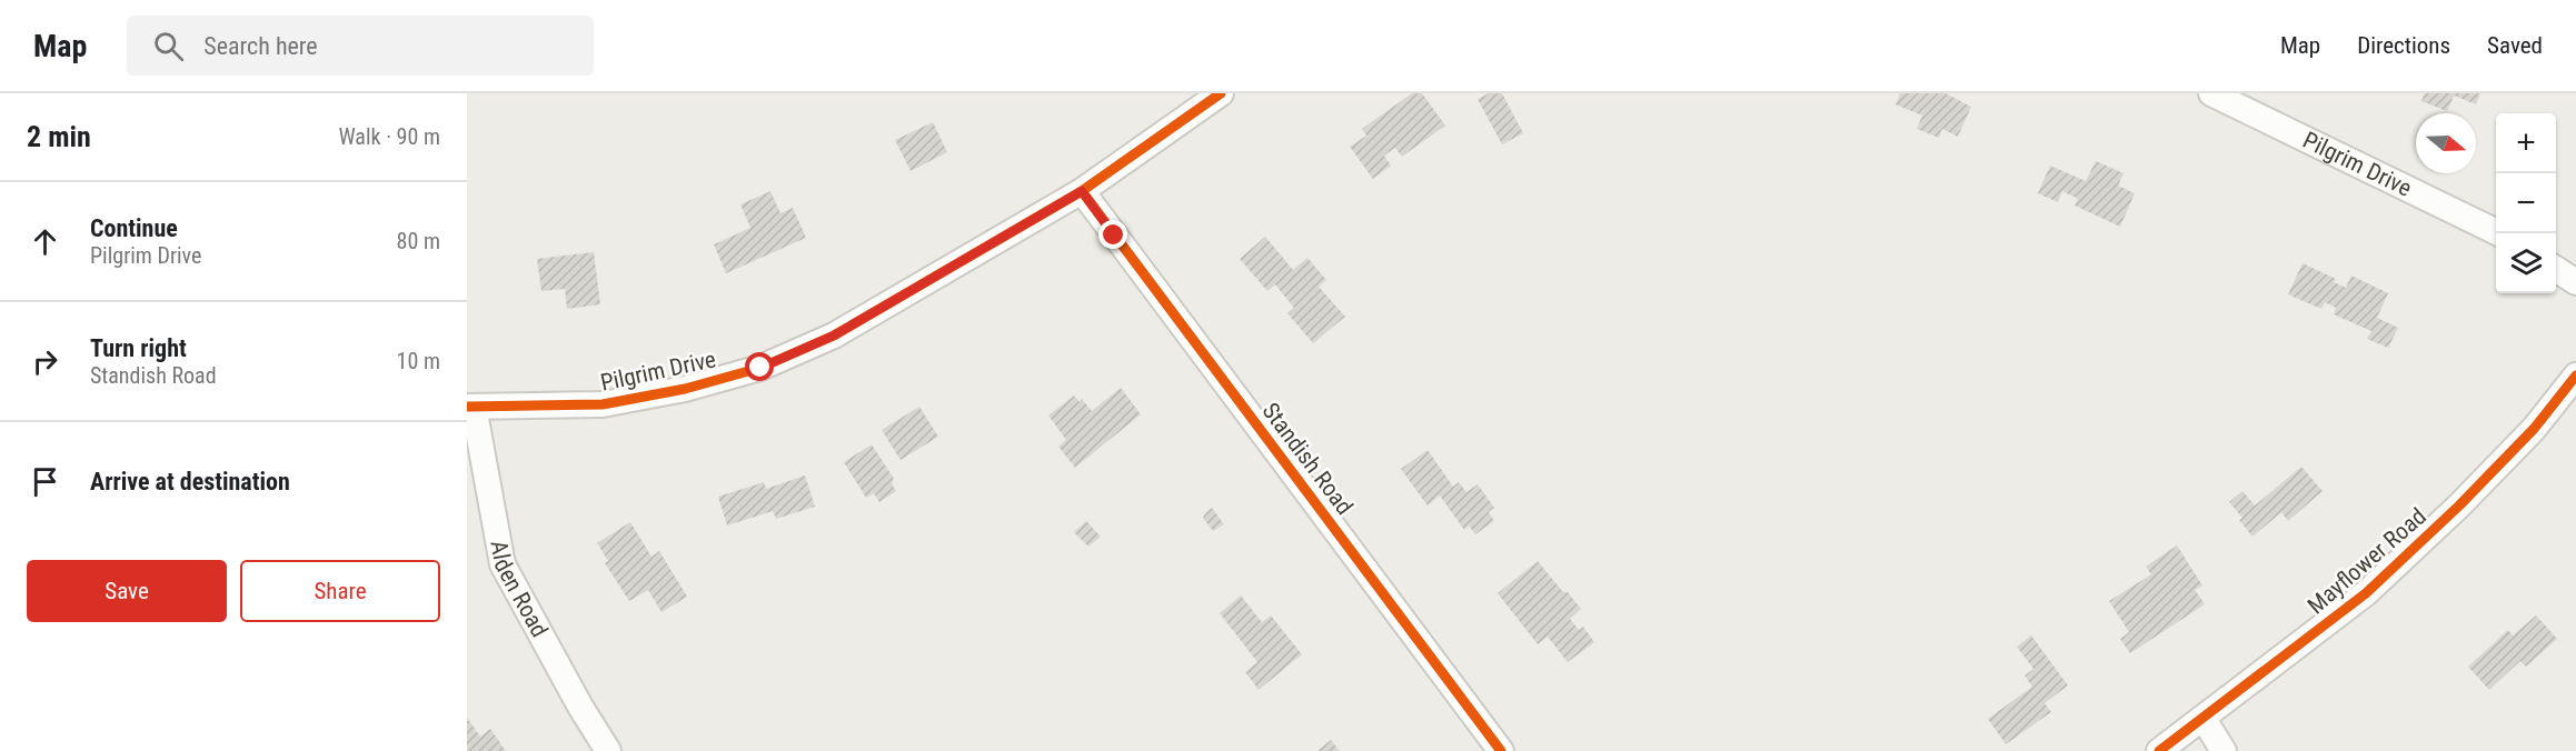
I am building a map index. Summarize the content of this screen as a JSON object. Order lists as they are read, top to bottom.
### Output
{
  "streets": {
    "street": [
      "Pilgrim Drive",
      "Standish Road",
      "Mayflower Road",
      "Alden Road"
    ]
  },
  "crossings": [
    ["Pilgrim Drive", "Standish Road"],
    ["Pilgrim Drive", "Alden Road"]
  ],
  "north": "right",
  "page": {
    "header": "Map",
    "search": "Search here",
    "nav": ["Map", "Directions", "Saved"],
    "heading": ["2 min", "Walk · 90 m"],
    "map_buttons": ["+", "−"],
    "list": [
      ["Continue", "Pilgrim Drive", "80 m"],
      ["Turn right", "Standish Road", "10 m"],
      "Arrive at destination"
    ],
    "buttons": ["Save", "Share"]
  }
}
